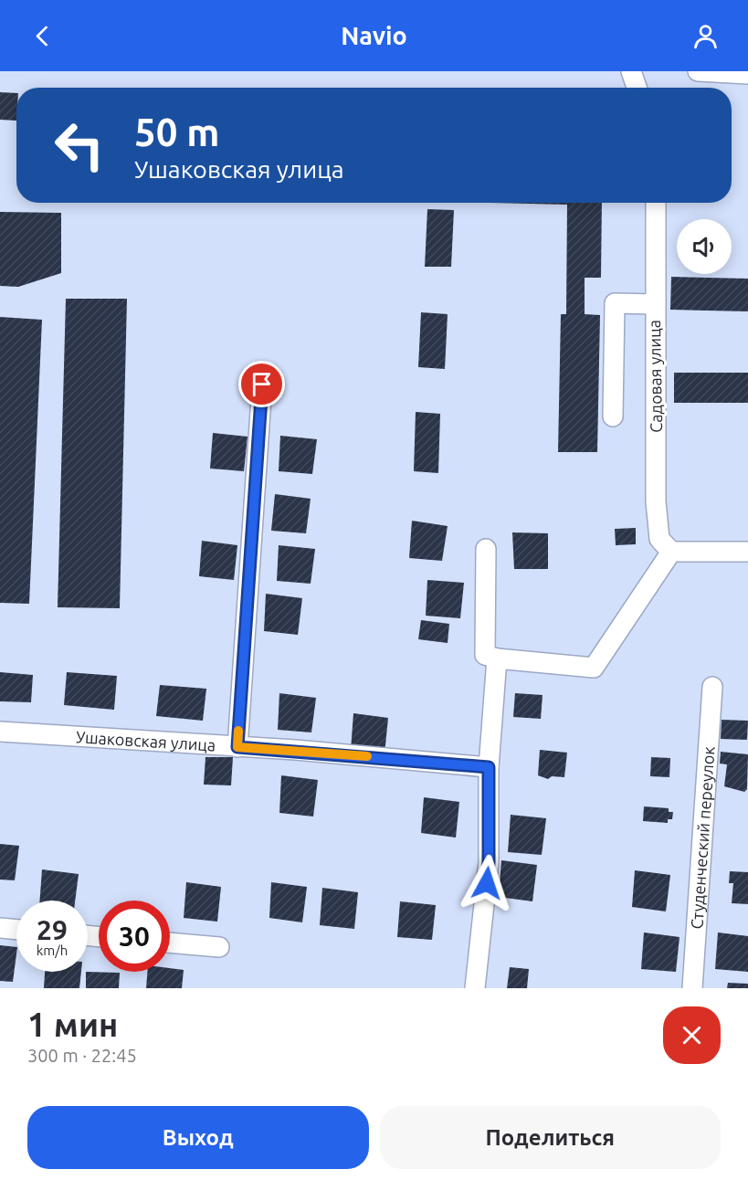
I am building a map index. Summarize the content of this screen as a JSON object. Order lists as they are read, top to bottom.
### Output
{
  "streets": {
    "street": ["Садовая улица", "Ушаковская улица", "Студенческий переулок"]
  },
  "page": {
    "header": "Navio",
    "turn": ["50 m", "Ушаковская улица"],
    "speed": "29 km/h",
    "limit": "30",
    "heading": ["1 мин", "300 m · 22:45"],
    "buttons": ["Выход", "Поделиться"]
  }
}
